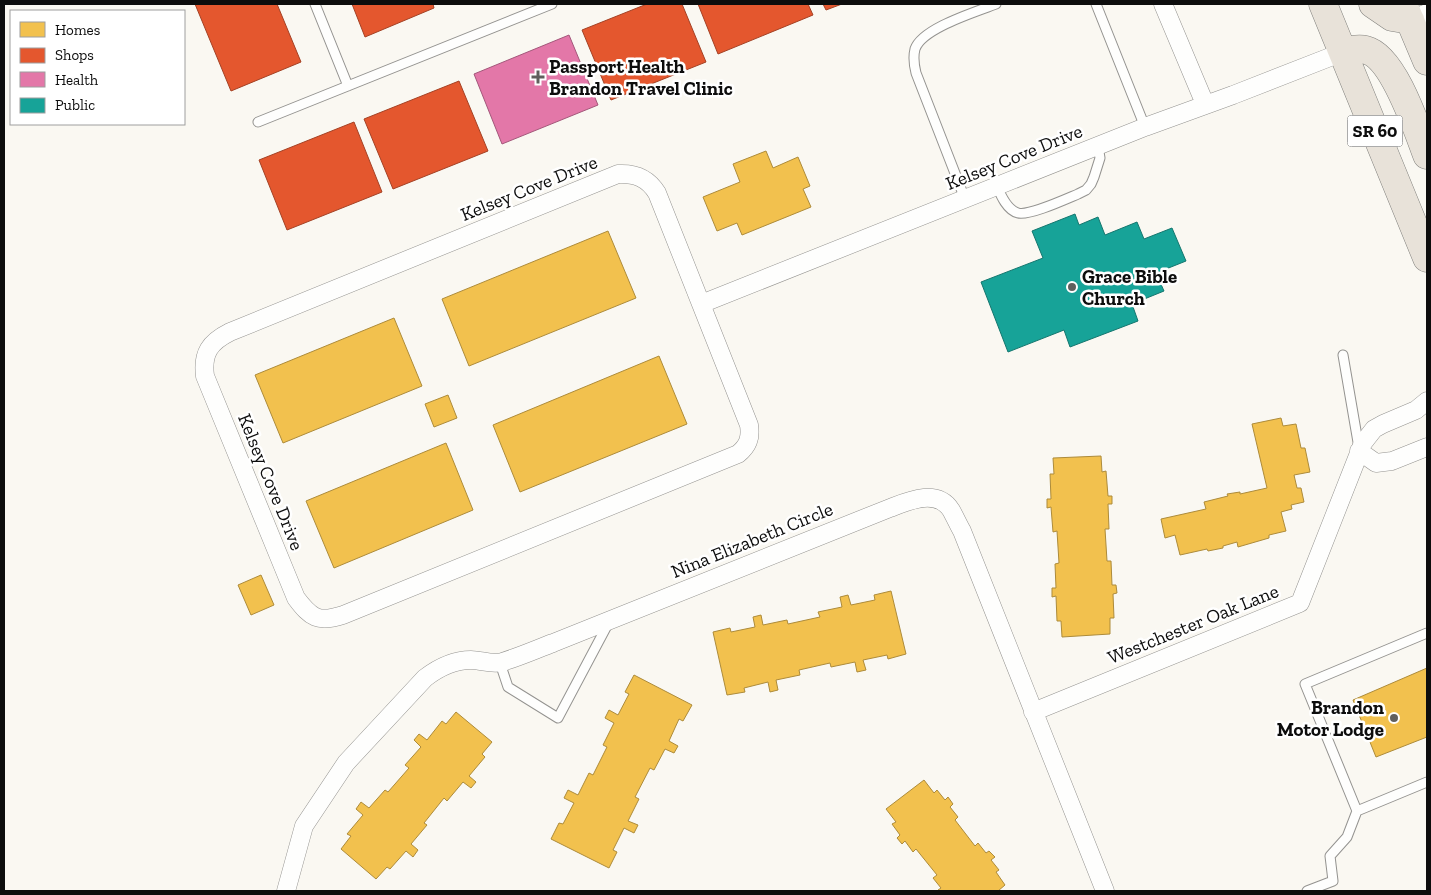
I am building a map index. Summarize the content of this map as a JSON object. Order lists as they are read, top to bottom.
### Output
{
  "streets": {
    "highway": ["SR 60"],
    "street": ["Kelsey Cove Drive", "Nina Elizabeth Circle", "Westchester Oak Lane"]
  },
  "crossings": [
    ["SR 60", "Kelsey Cove Drive"],
    ["Nina Elizabeth Circle", "Westchester Oak Lane"]
  ],
  "places": {
    "health": ["Passport Health Brandon Travel Clinic"],
    "other": ["Grace Bible Church", "Brandon Motor Lodge"]
  },
  "legend": [
    "Homes",
    "Shops",
    "Health",
    "Public"
  ]
}
